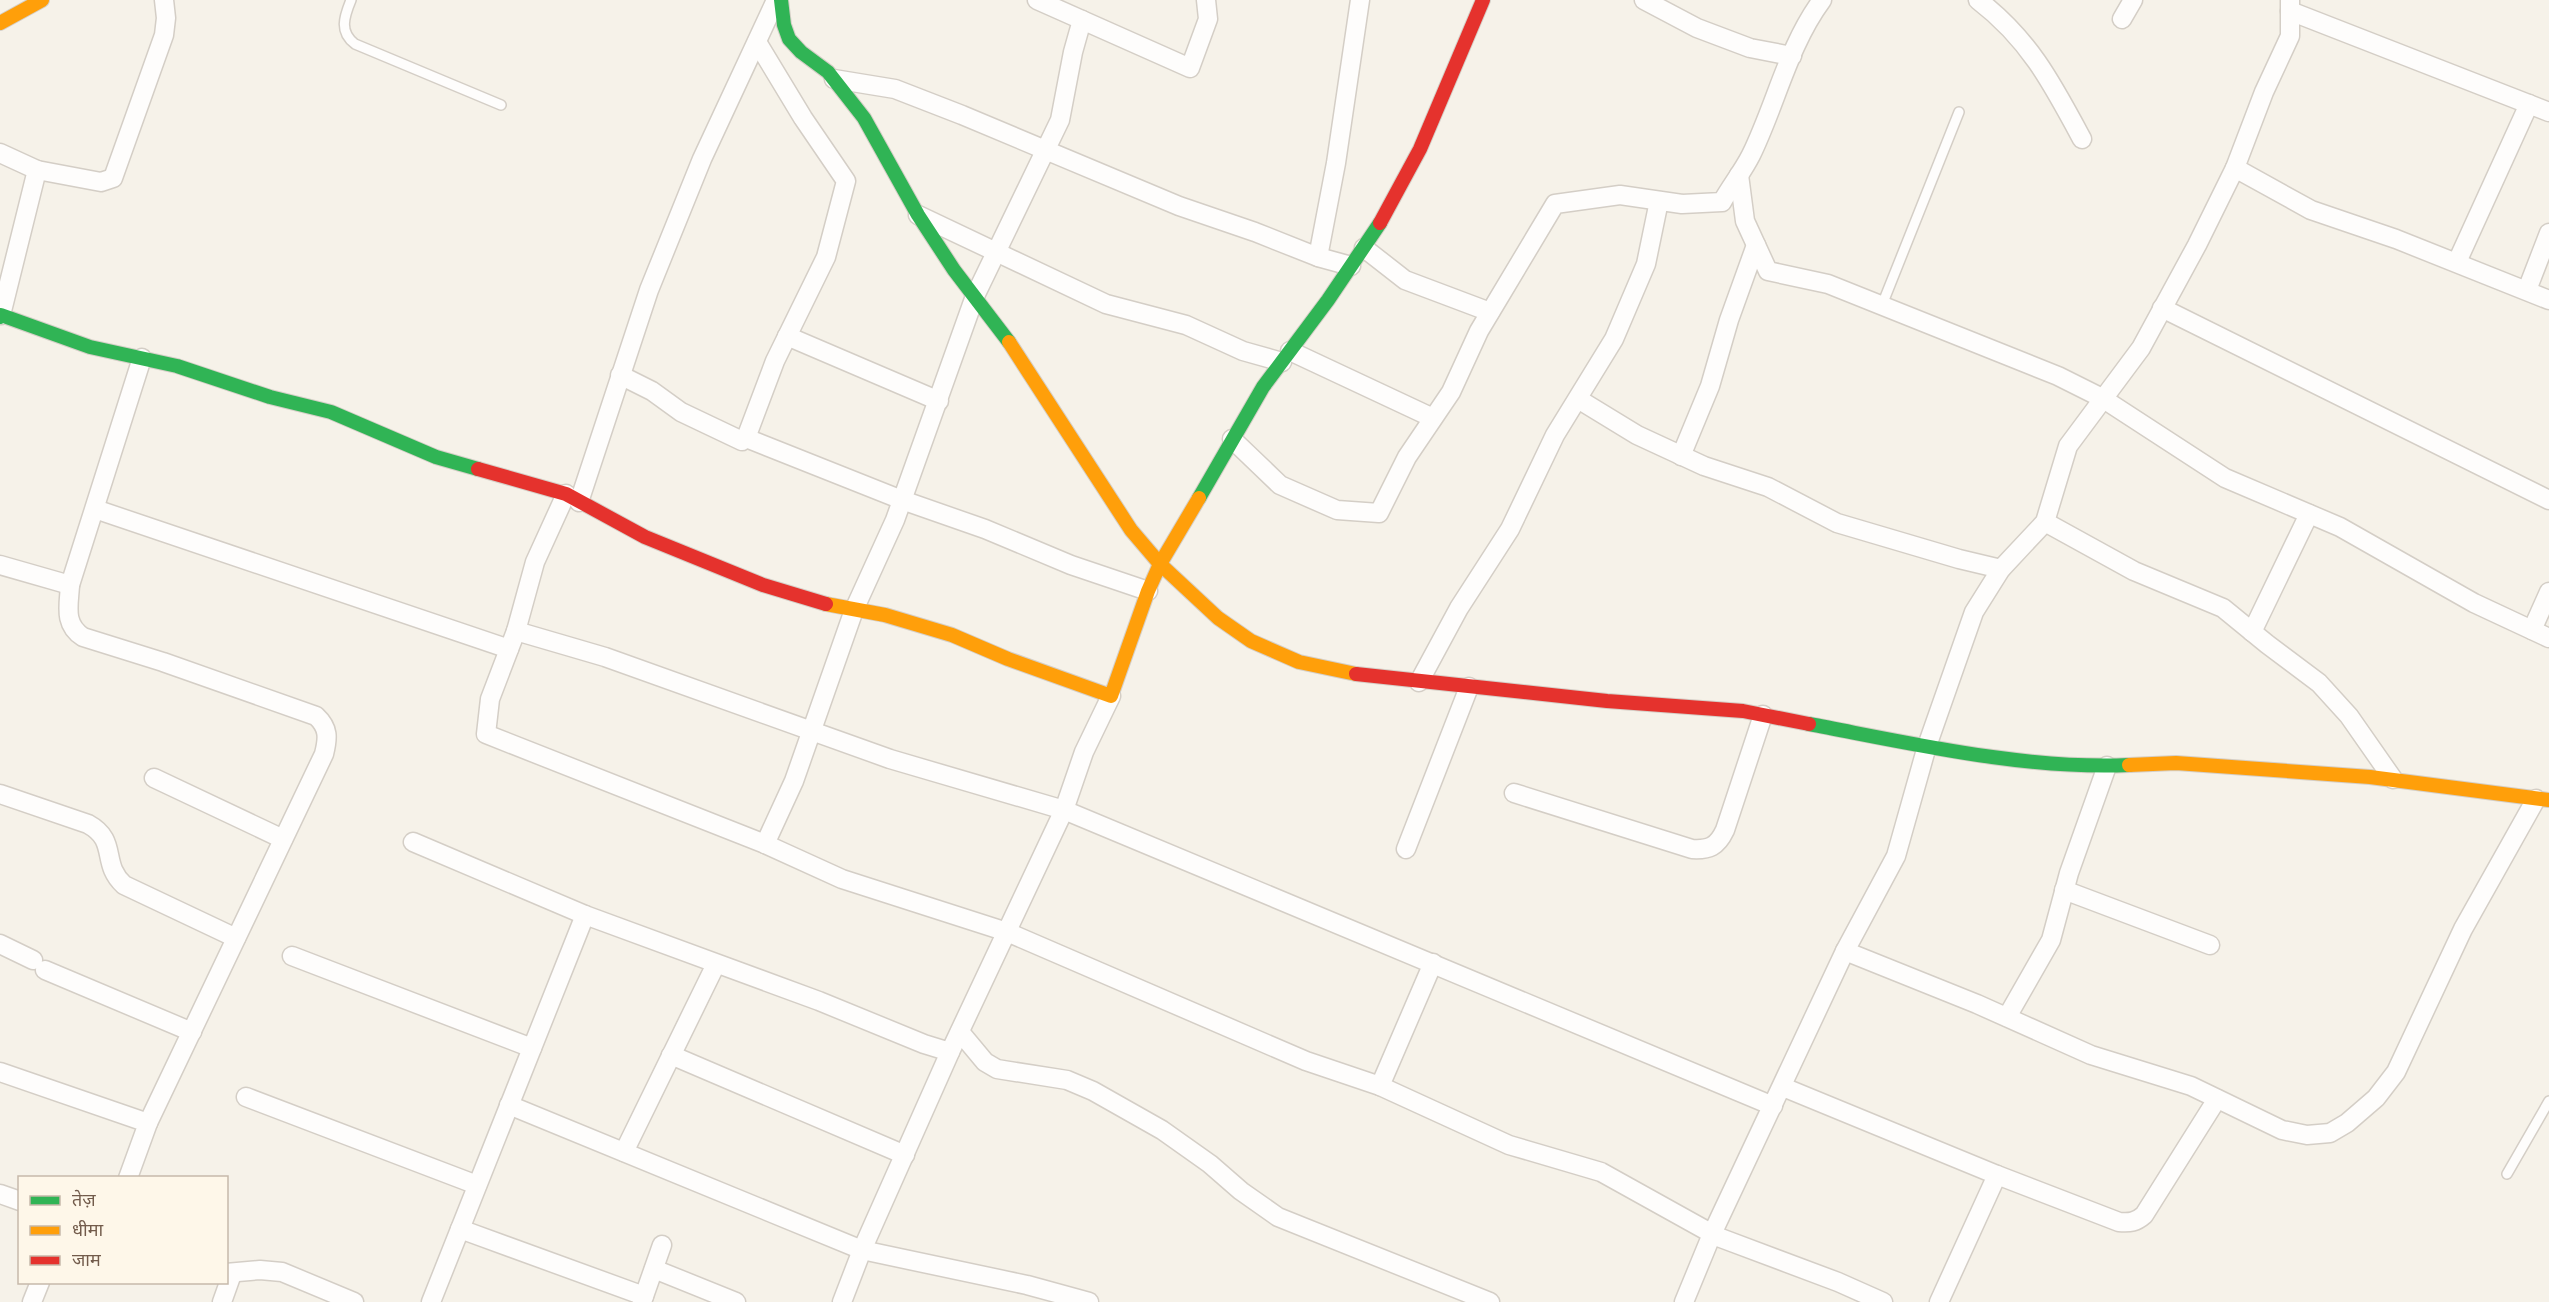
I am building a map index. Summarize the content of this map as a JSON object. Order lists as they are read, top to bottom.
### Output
{
  "legend": ["तेज़", "धीमा", "जाम"]
}
